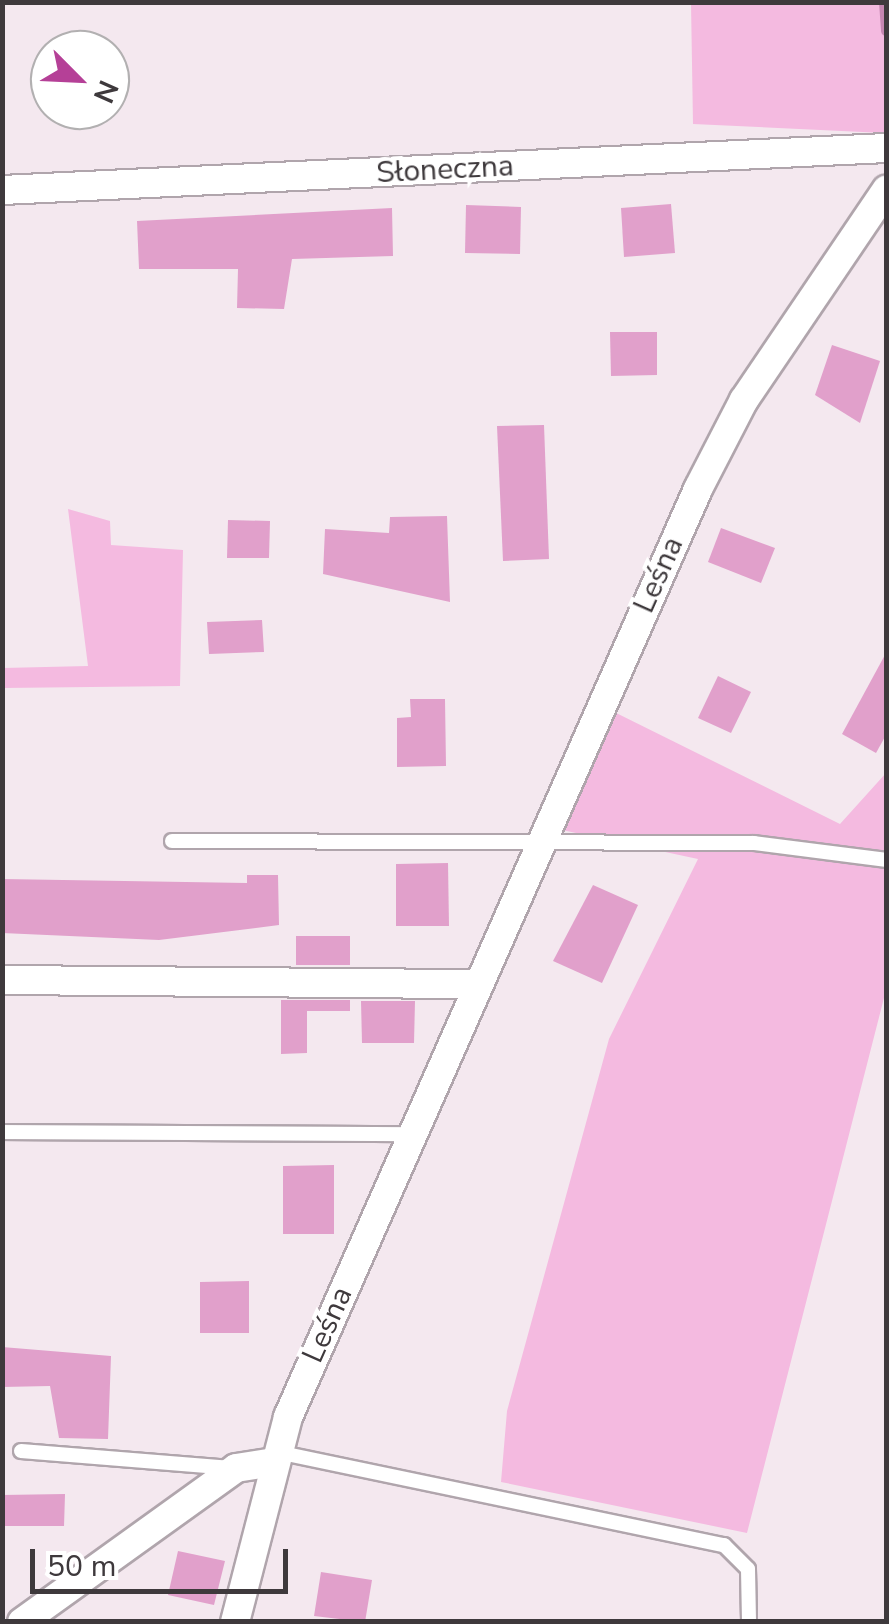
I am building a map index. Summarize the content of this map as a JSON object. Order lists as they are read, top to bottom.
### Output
{
  "streets": {
    "street": ["Słoneczna", "Leśna"]
  },
  "scale_bar": "50 m",
  "north": "bottom right"
}
